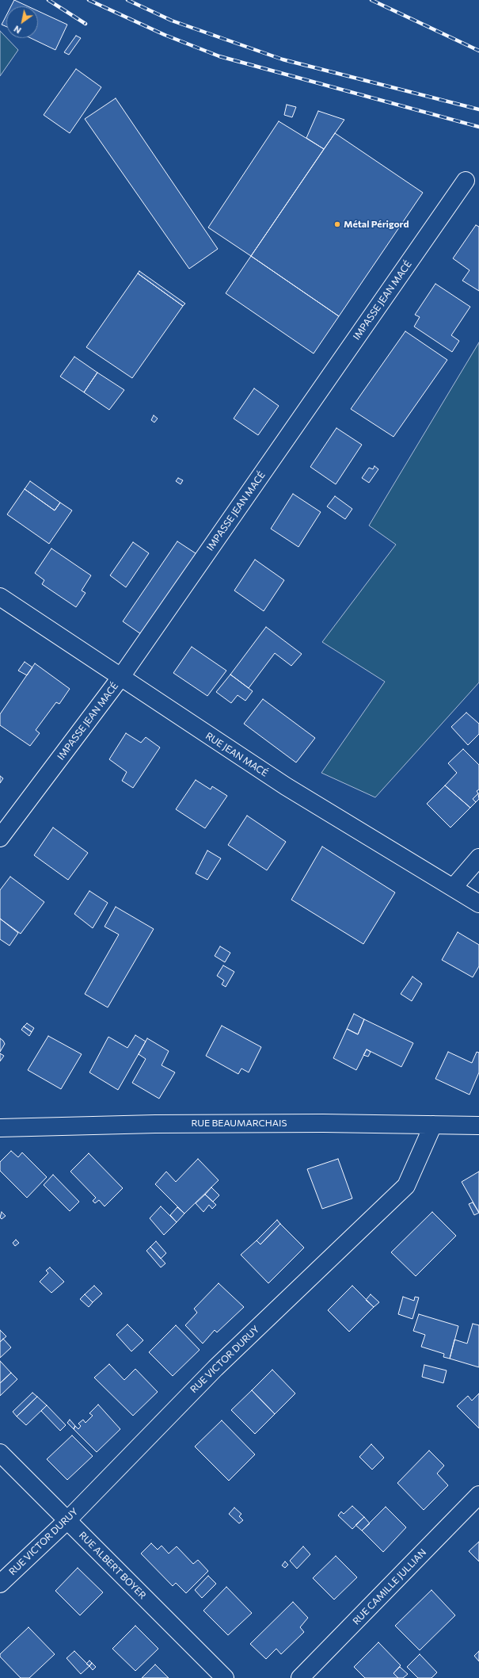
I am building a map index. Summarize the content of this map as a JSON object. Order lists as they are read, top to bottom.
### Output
{
  "streets": {
    "street": [
      "IMPASSE JEAN MACÉ",
      "RUE JEAN MACÉ",
      "RUE BEAUMARCHAIS",
      "RUE VICTOR DURUY",
      "RUE ALBERT BOYER",
      "RUE CAMILLE JULLIAN"
    ]
  },
  "crossings": [
    ["IMPASSE JEAN MACÉ", "RUE JEAN MACÉ"],
    ["RUE BEAUMARCHAIS", "RUE VICTOR DURUY"],
    ["RUE VICTOR DURUY", "RUE ALBERT BOYER"]
  ],
  "places": ["Métal Périgord"],
  "north": "bottom left"
}
